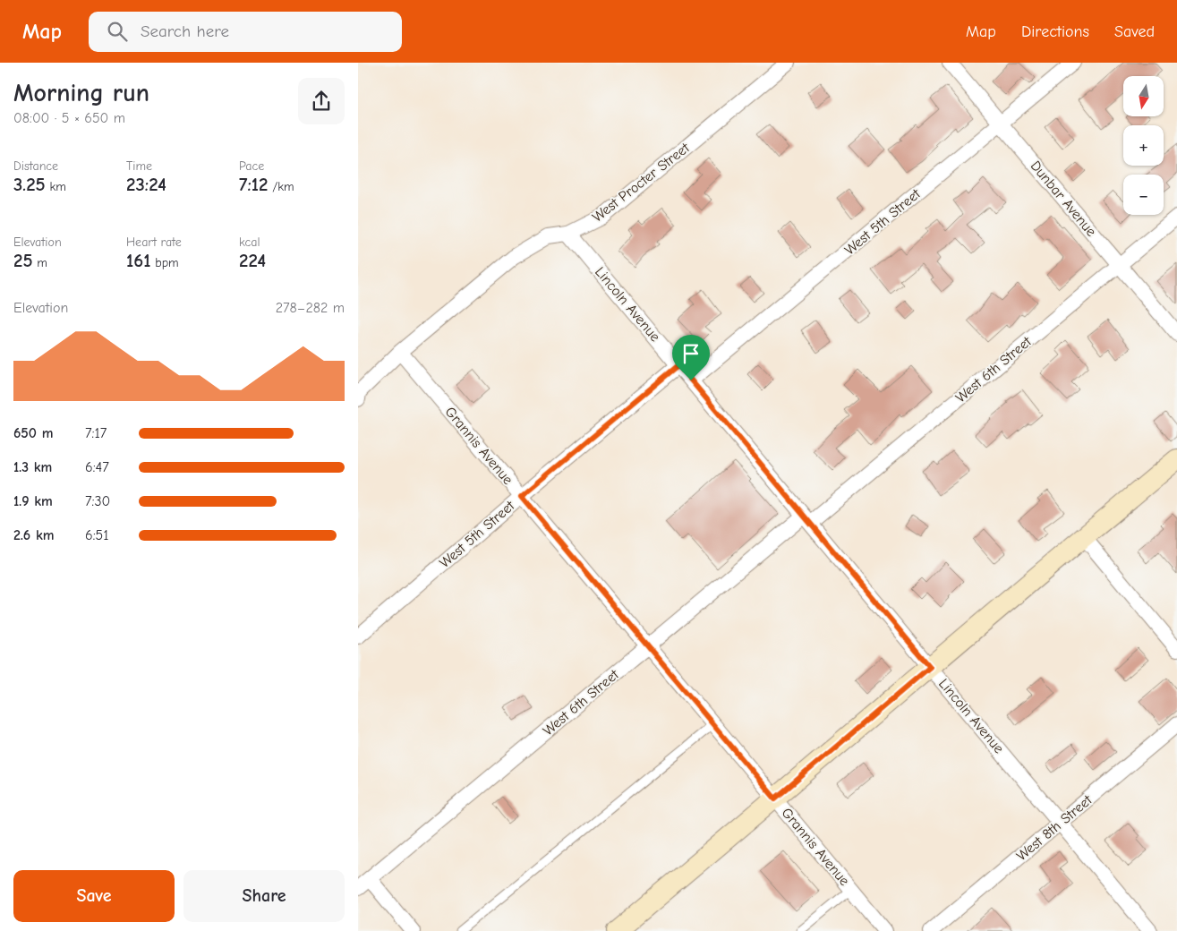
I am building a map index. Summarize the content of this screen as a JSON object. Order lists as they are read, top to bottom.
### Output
{
  "streets": {
    "street": [
      "West Procter Street",
      "Dunbar Avenue",
      "West 5th Street",
      "Lincoln Avenue",
      "West 6th Street",
      "Grannis Avenue",
      "West 8th Street"
    ]
  },
  "crossings": [
    ["West Procter Street", "Lincoln Avenue"],
    ["West Procter Street", "Grannis Avenue"],
    ["Dunbar Avenue", "West 5th Street"],
    ["Dunbar Avenue", "West 6th Street"],
    ["West 5th Street", "Lincoln Avenue"],
    ["West 5th Street", "Grannis Avenue"],
    ["Lincoln Avenue", "West 6th Street"],
    ["Lincoln Avenue", "West 8th Street"],
    ["West 6th Street", "Grannis Avenue"]
  ],
  "north": "bottom",
  "page": {
    "header": "Map",
    "search": "Search here",
    "nav": ["Map", "Directions", "Saved"],
    "heading": ["Morning run", "08:00 · 5 × 650 m"],
    "map_buttons": ["+", "−"],
    "stats": [
      ["Distance", "3.25 km"],
      ["Time", "23:24"],
      ["Pace", "7:12 /km"],
      ["Elevation", "25 m"],
      ["Heart rate", "161 bpm"],
      ["kcal", "224"]
    ],
    "chart": ["Elevation", "278–282 m"],
    "list": [
      {
        "name": "650 m",
        "note": "7:17"
      },
      {
        "name": "1.3 km",
        "note": "6:47"
      },
      {
        "name": "1.9 km",
        "note": "7:30"
      },
      {
        "name": "2.6 km",
        "note": "6:51"
      }
    ],
    "buttons": ["Save", "Share"]
  }
}
